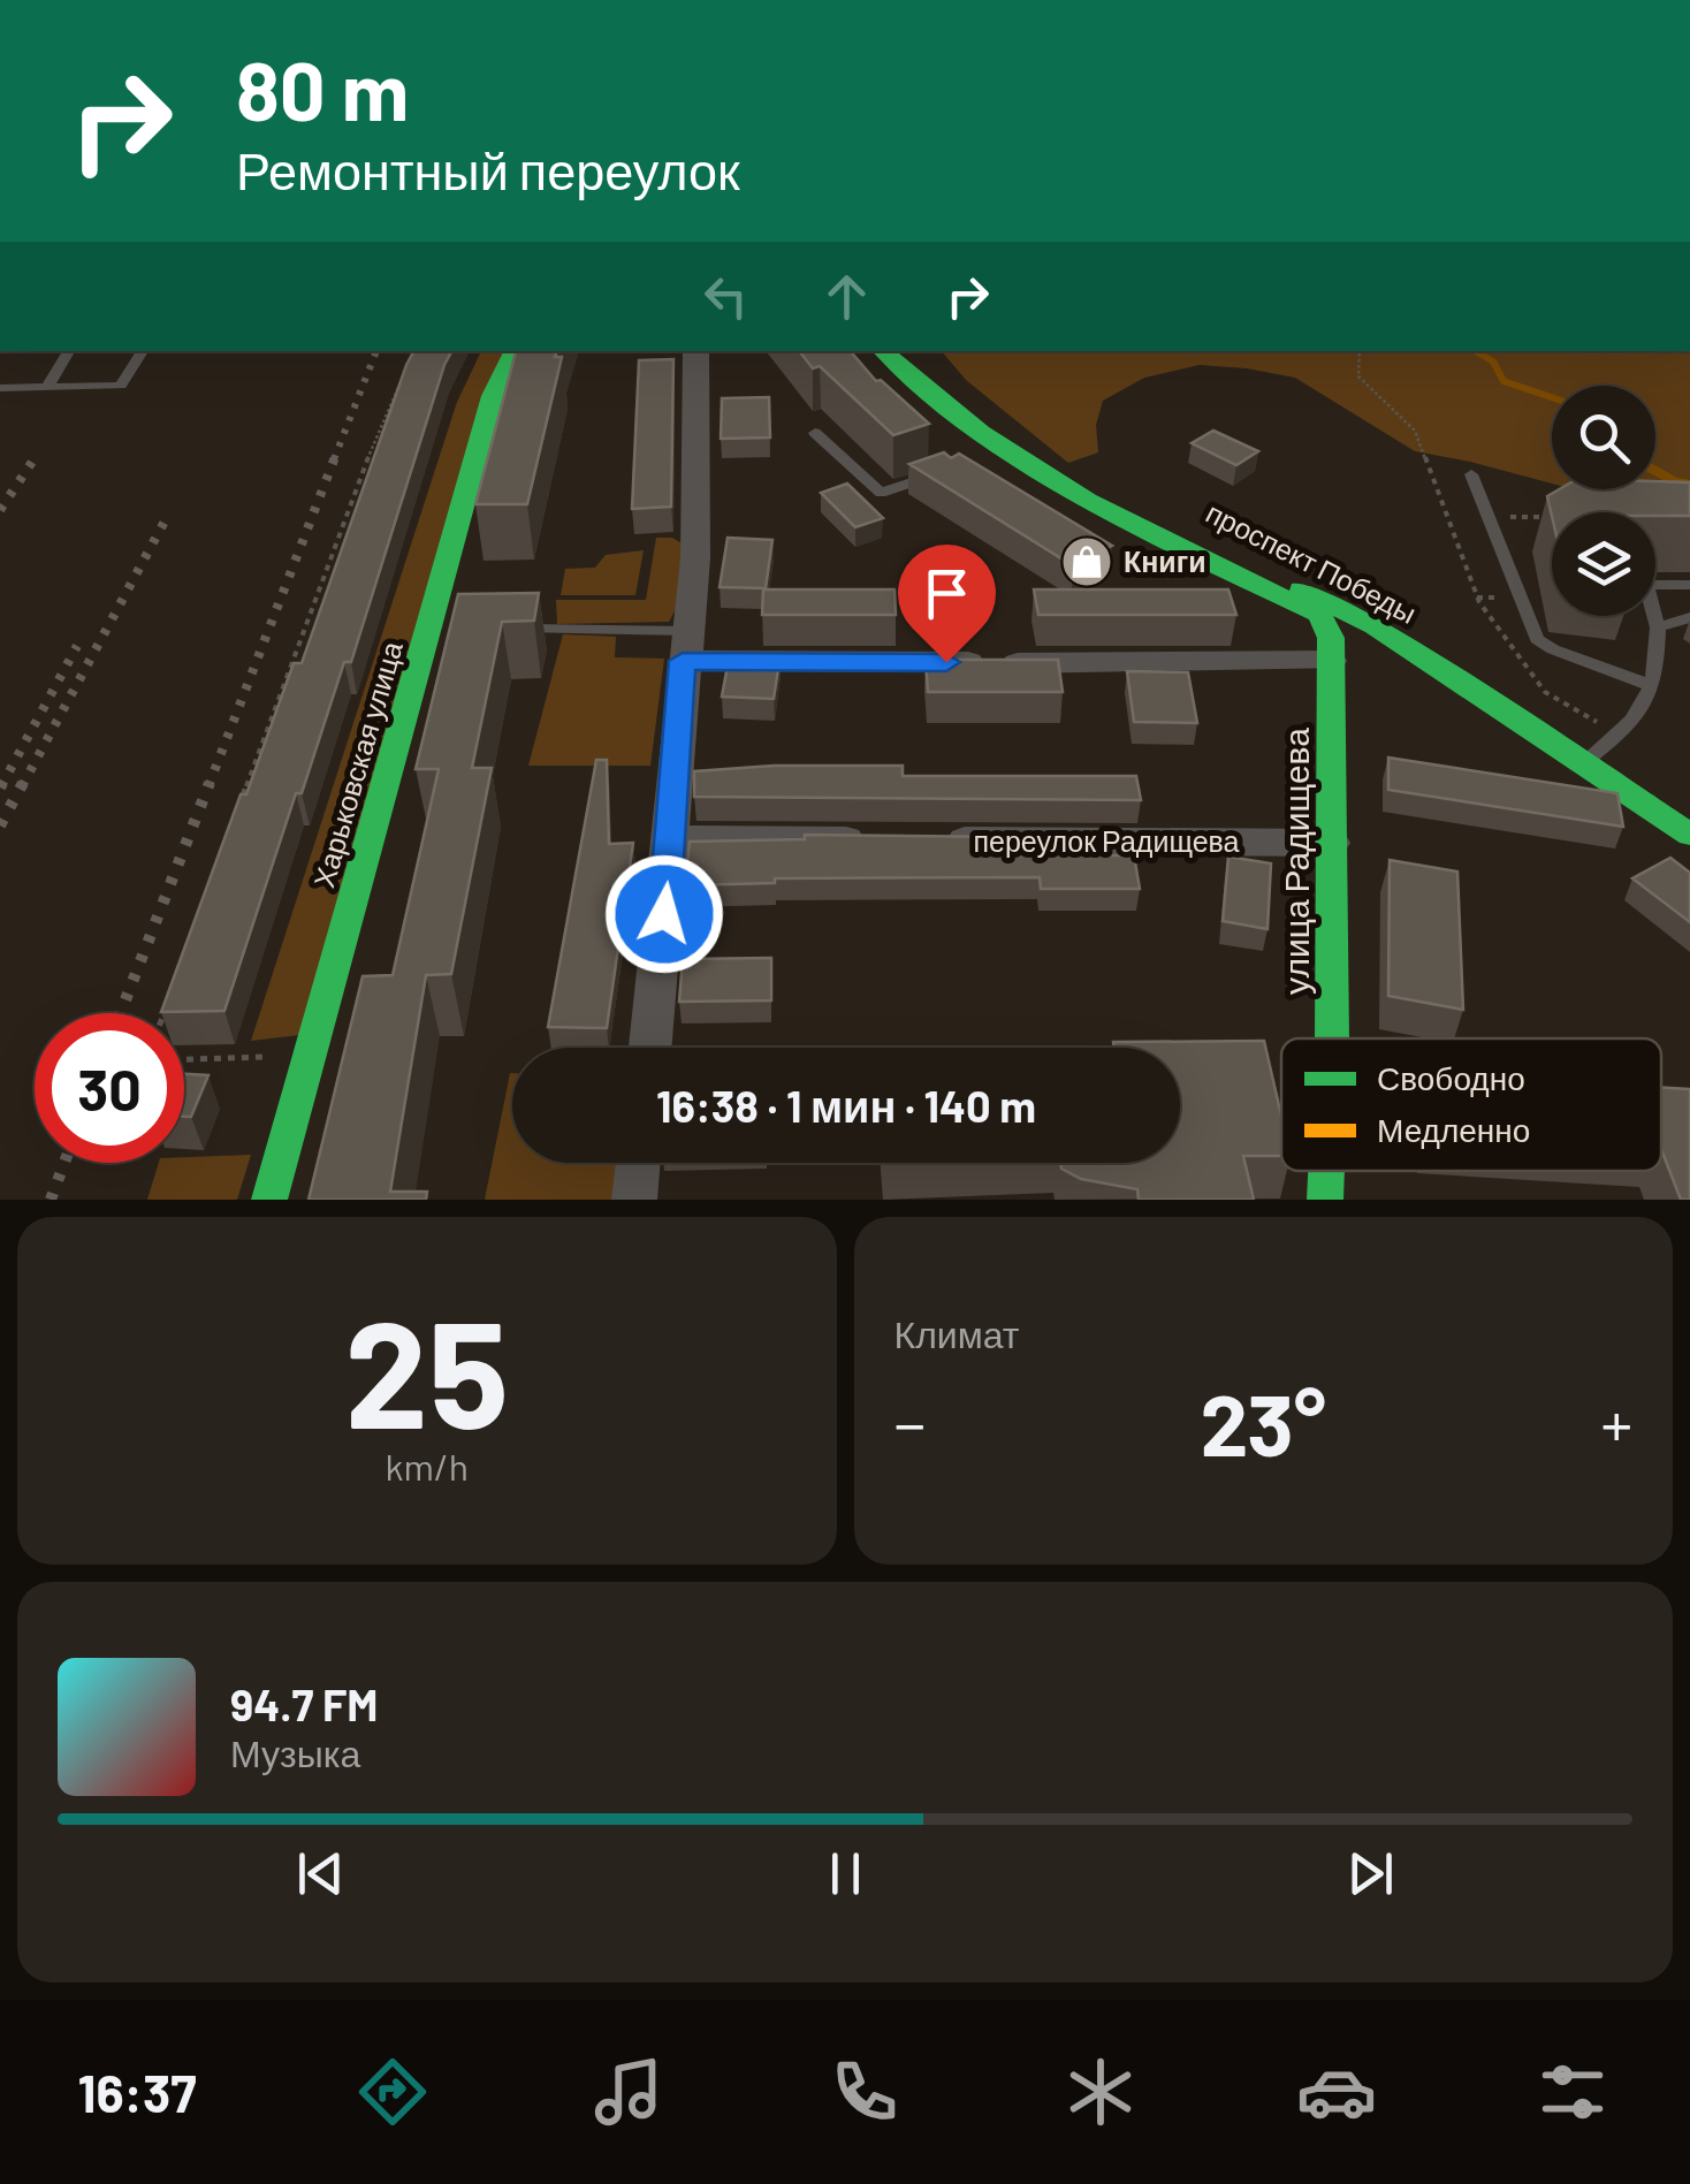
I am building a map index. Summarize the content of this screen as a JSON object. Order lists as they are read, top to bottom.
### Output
{
  "streets": {
    "main road": ["проспект Победы", "Харьковская улица", "улица Радищева"],
    "street": ["переулок Радищева"]
  },
  "crossings": [
    ["проспект Победы", "улица Радищева"],
    ["переулок Радищева", "улица Радищева"]
  ],
  "places": {
    "shop": ["Книги"]
  },
  "legend": ["Свободно", "Медленно"],
  "page": {
    "turn": ["80 m", "Ремонтный переулок"],
    "limit": "30",
    "trip": "16:38 · 1 мин · 140 m",
    "tile": [
      ["25", "km/h"],
      "Климат"
    ],
    "heat": ["−", "23°", "+"],
    "song": ["94.7 FM", "Музыка"],
    "tabs": "16:37"
  }
}
